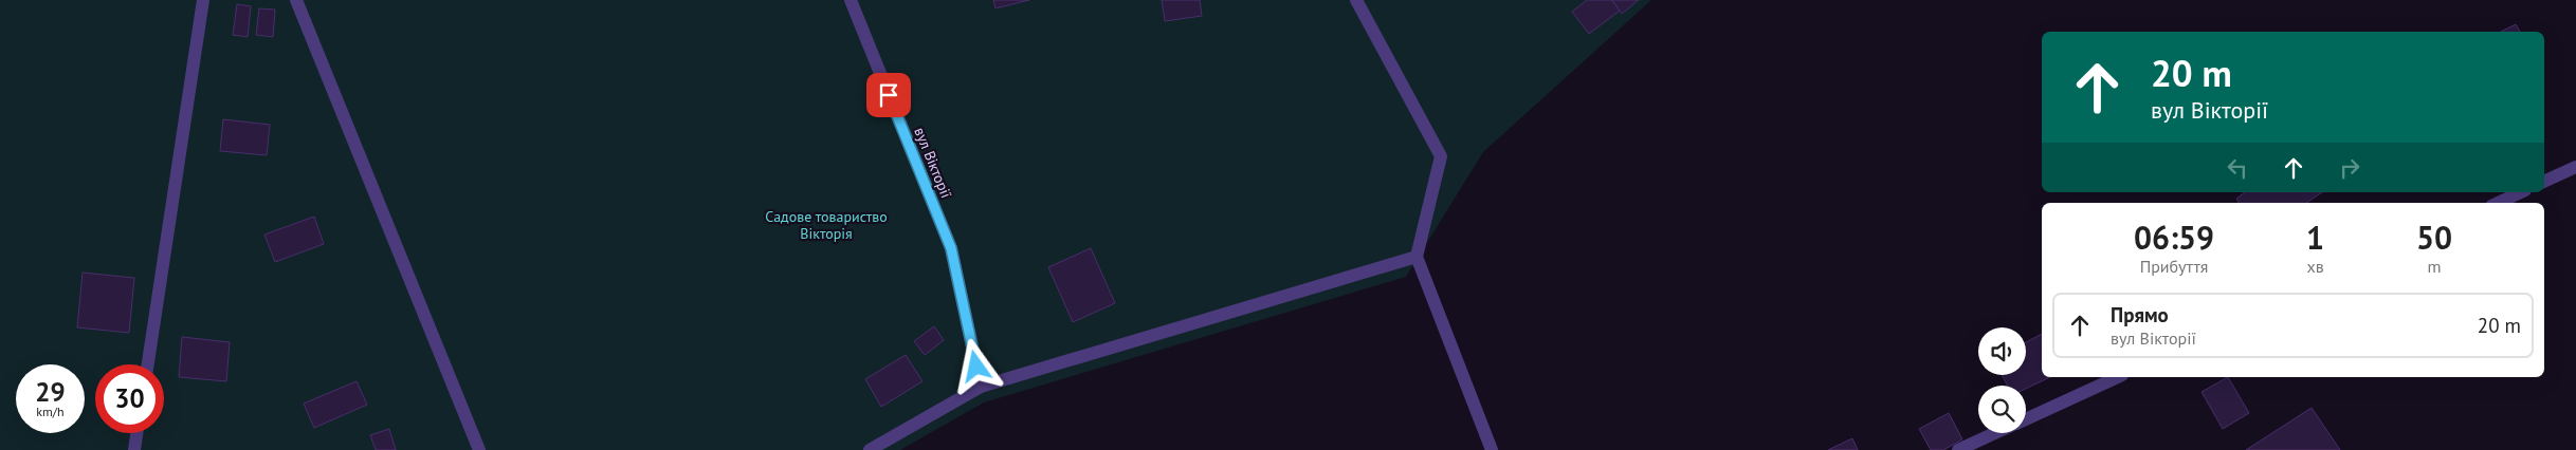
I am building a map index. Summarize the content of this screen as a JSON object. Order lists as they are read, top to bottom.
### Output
{
  "streets": {
    "street": ["вул Вікторії"]
  },
  "parks": ["Садове товариство Вікторія"],
  "page": {
    "turn": ["20 m", "вул Вікторії"],
    "eta": [
      "06:59",
      "Прибуття",
      "1",
      "хв",
      "50",
      "m"
    ],
    "list": [
      {
        "name": "Прямо",
        "note": "вул Вікторії",
        "value": "20 m"
      }
    ],
    "speed": "29 km/h",
    "limit": "30"
  }
}
